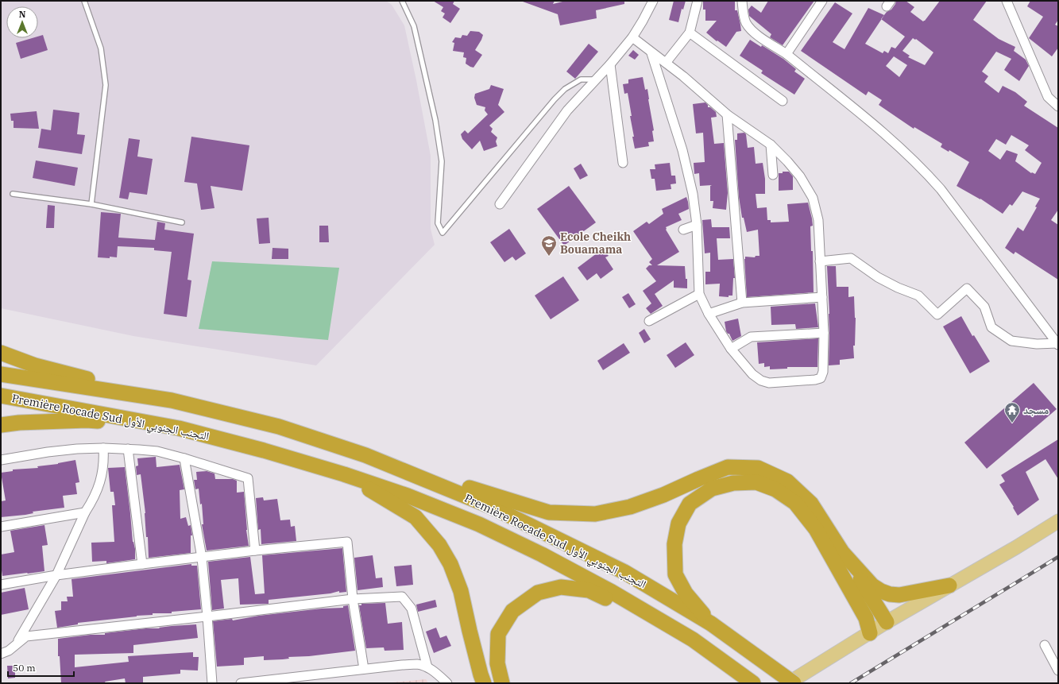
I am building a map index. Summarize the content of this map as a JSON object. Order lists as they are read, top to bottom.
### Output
{
  "streets": {
    "highway": ["Première Rocade Sud التجنب الجنوبي الأول"]
  },
  "places": {
    "school or university": ["Ecole Cheikh Bouamama"],
    "temple": ["مسجد"]
  },
  "scale_bar": "50 m",
  "north": "top"
}
